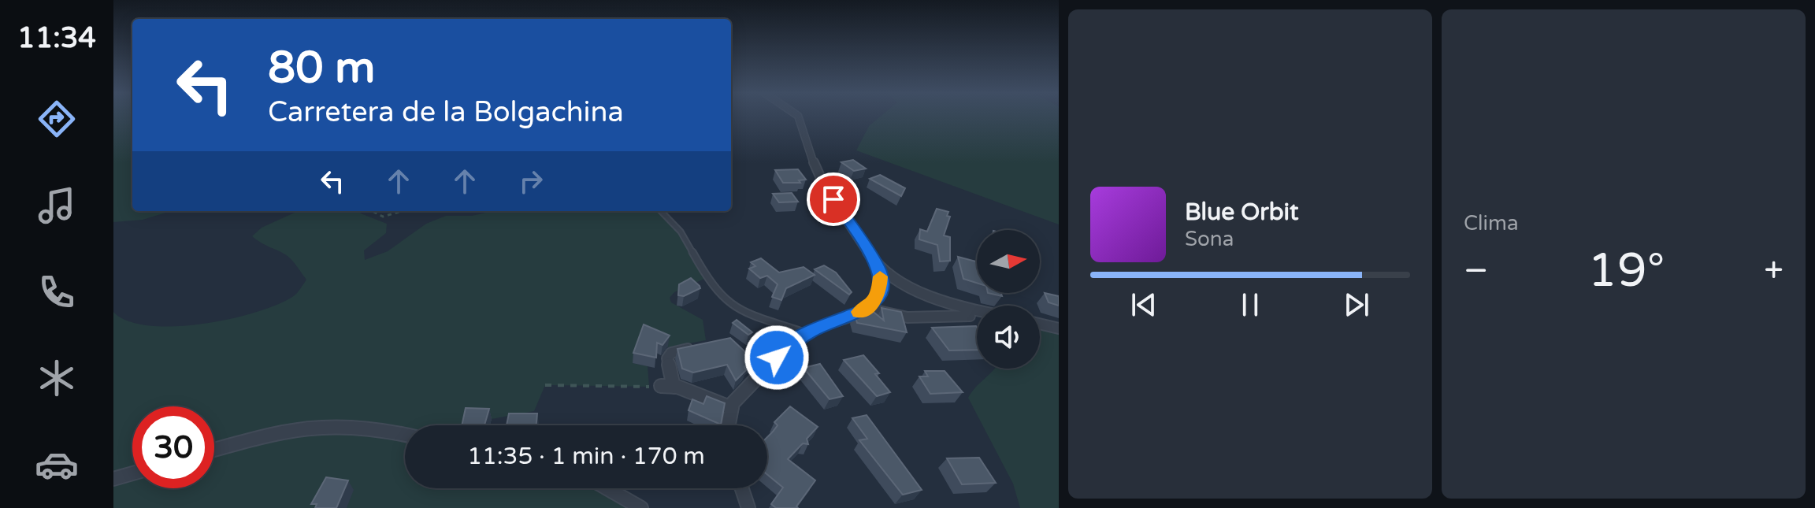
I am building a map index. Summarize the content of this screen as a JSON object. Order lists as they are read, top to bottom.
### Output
{
  "north": "right",
  "page": {
    "tabs": "11:34",
    "tile": "Clima",
    "turn": ["80 m", "Carretera de la Bolgachina"],
    "song": ["Blue Orbit", "Sona"],
    "heat": ["−", "19°", "+"],
    "limit": "30",
    "trip": "11:35 · 1 min · 170 m"
  }
}
